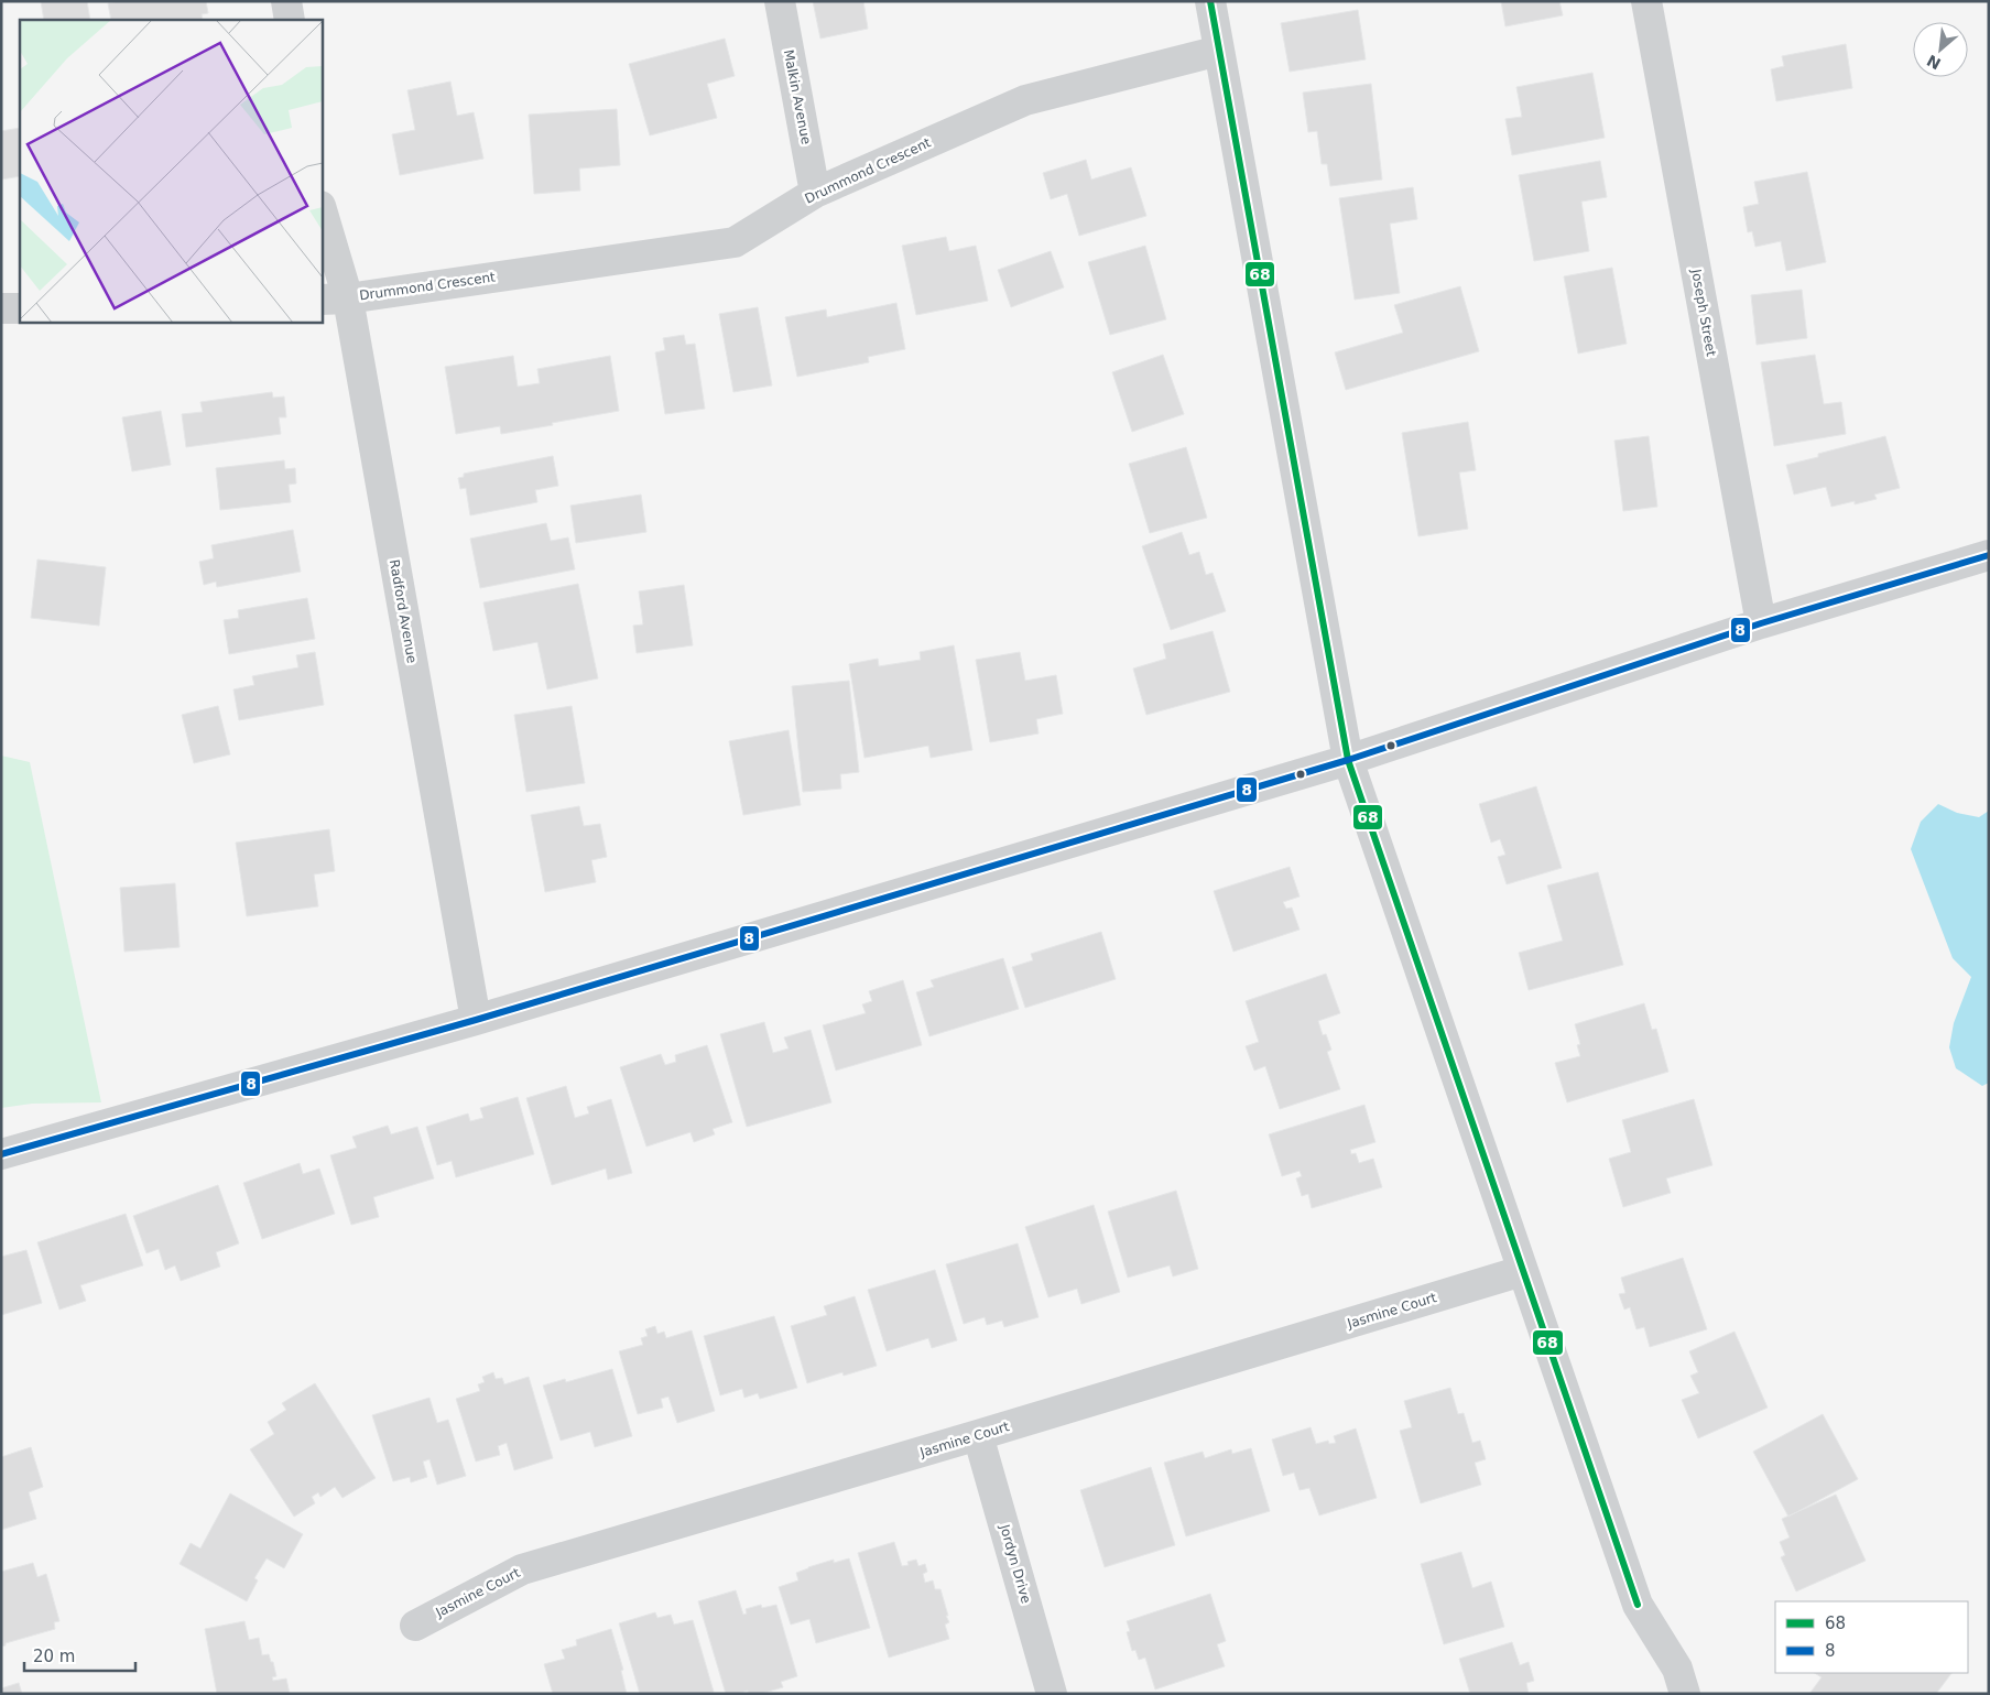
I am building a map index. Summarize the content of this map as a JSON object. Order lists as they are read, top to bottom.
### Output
{
  "streets": {
    "street": [
      "Malkin Avenue",
      "Drummond Crescent",
      "Joseph Street",
      "Radford Avenue",
      "Jasmine Court",
      "Jordyn Drive"
    ]
  },
  "crossings": [
    ["Malkin Avenue", "Drummond Crescent"],
    ["Drummond Crescent", "Radford Avenue"],
    ["Jasmine Court", "Jordyn Drive"]
  ],
  "lines": ["transit line 68", "transit line 8"],
  "legend": ["68", "8"],
  "scale_bar": "20 m",
  "north": "bottom left"
}
